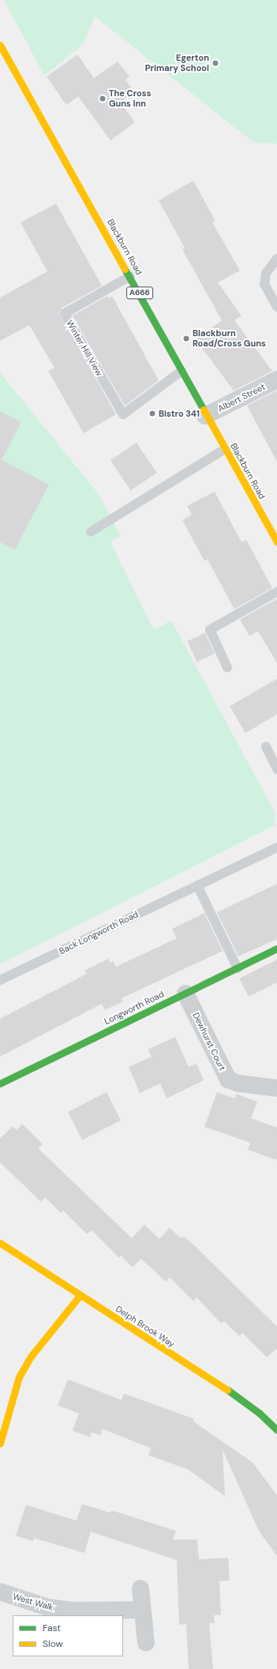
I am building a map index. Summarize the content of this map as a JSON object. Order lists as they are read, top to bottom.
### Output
{
  "streets": {
    "main road": [
      "Blackburn Road",
      "A666",
      "Longworth Road",
      "Delph Brook Way"
    ],
    "street": ["Albert Street", "Dewhurst Court", "West Walk"],
    "lane": ["Winter Hill View", "Back Longworth Road"]
  },
  "crossings": [
    ["Blackburn Road", "Winter Hill View"],
    ["Blackburn Road", "Albert Street"],
    ["Longworth Road", "Dewhurst Court"]
  ],
  "places": [
    "Egerton Primary School",
    "The Cross Guns Inn",
    "Blackburn Road/Cross Guns",
    "Bistro 341"
  ],
  "legend": ["Fast", "Slow"]
}
